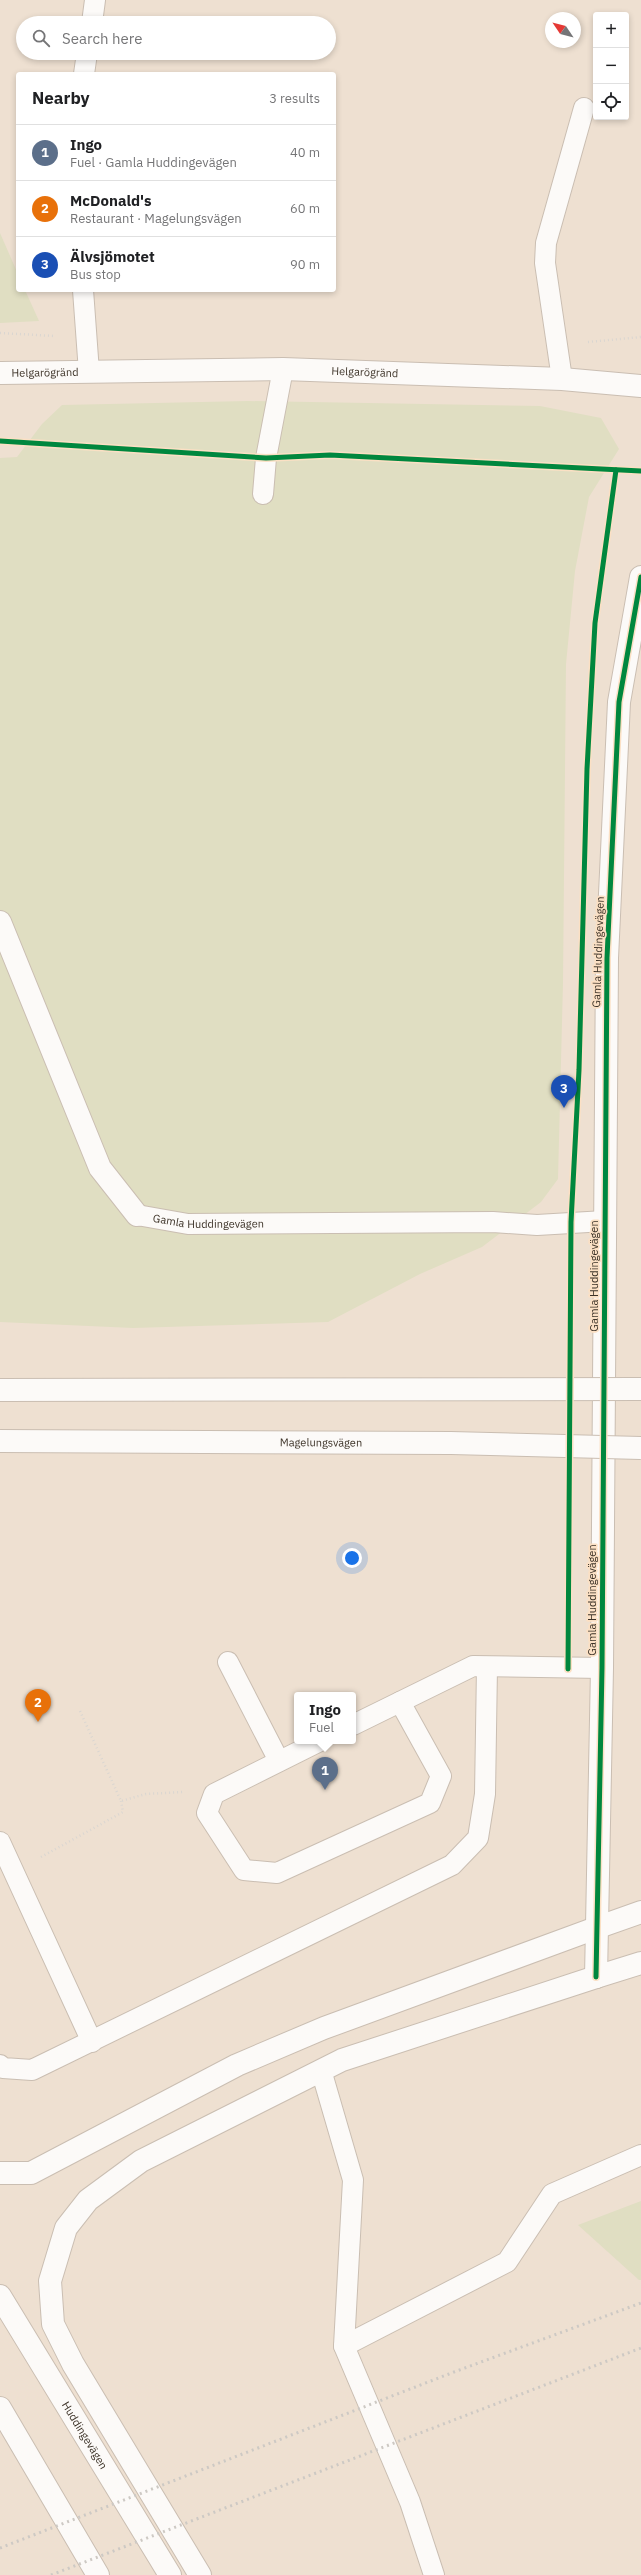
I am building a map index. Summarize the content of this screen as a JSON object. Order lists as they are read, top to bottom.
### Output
{
  "streets": {
    "main road": [
      "Helgarögränd",
      "Gamla Huddingevägen",
      "Magelungsvägen",
      "Huddingevägen"
    ]
  },
  "north": "top left",
  "page": {
    "map_buttons": ["+", "−"],
    "search": "Search here",
    "heading": ["Nearby", "3 results"],
    "list": [
      {
        "mark": "1",
        "name": "Ingo",
        "note": "Fuel · Gamla Huddingevägen",
        "value": "40 m"
      },
      {
        "mark": "2",
        "name": "McDonald's",
        "note": "Restaurant · Magelungsvägen",
        "value": "60 m"
      },
      {
        "mark": "3",
        "name": "Älvsjömotet",
        "note": "Bus stop",
        "value": "90 m"
      }
    ],
    "pins": ["3", "2", "1"],
    "popup": ["Ingo", "Fuel"]
  }
}
